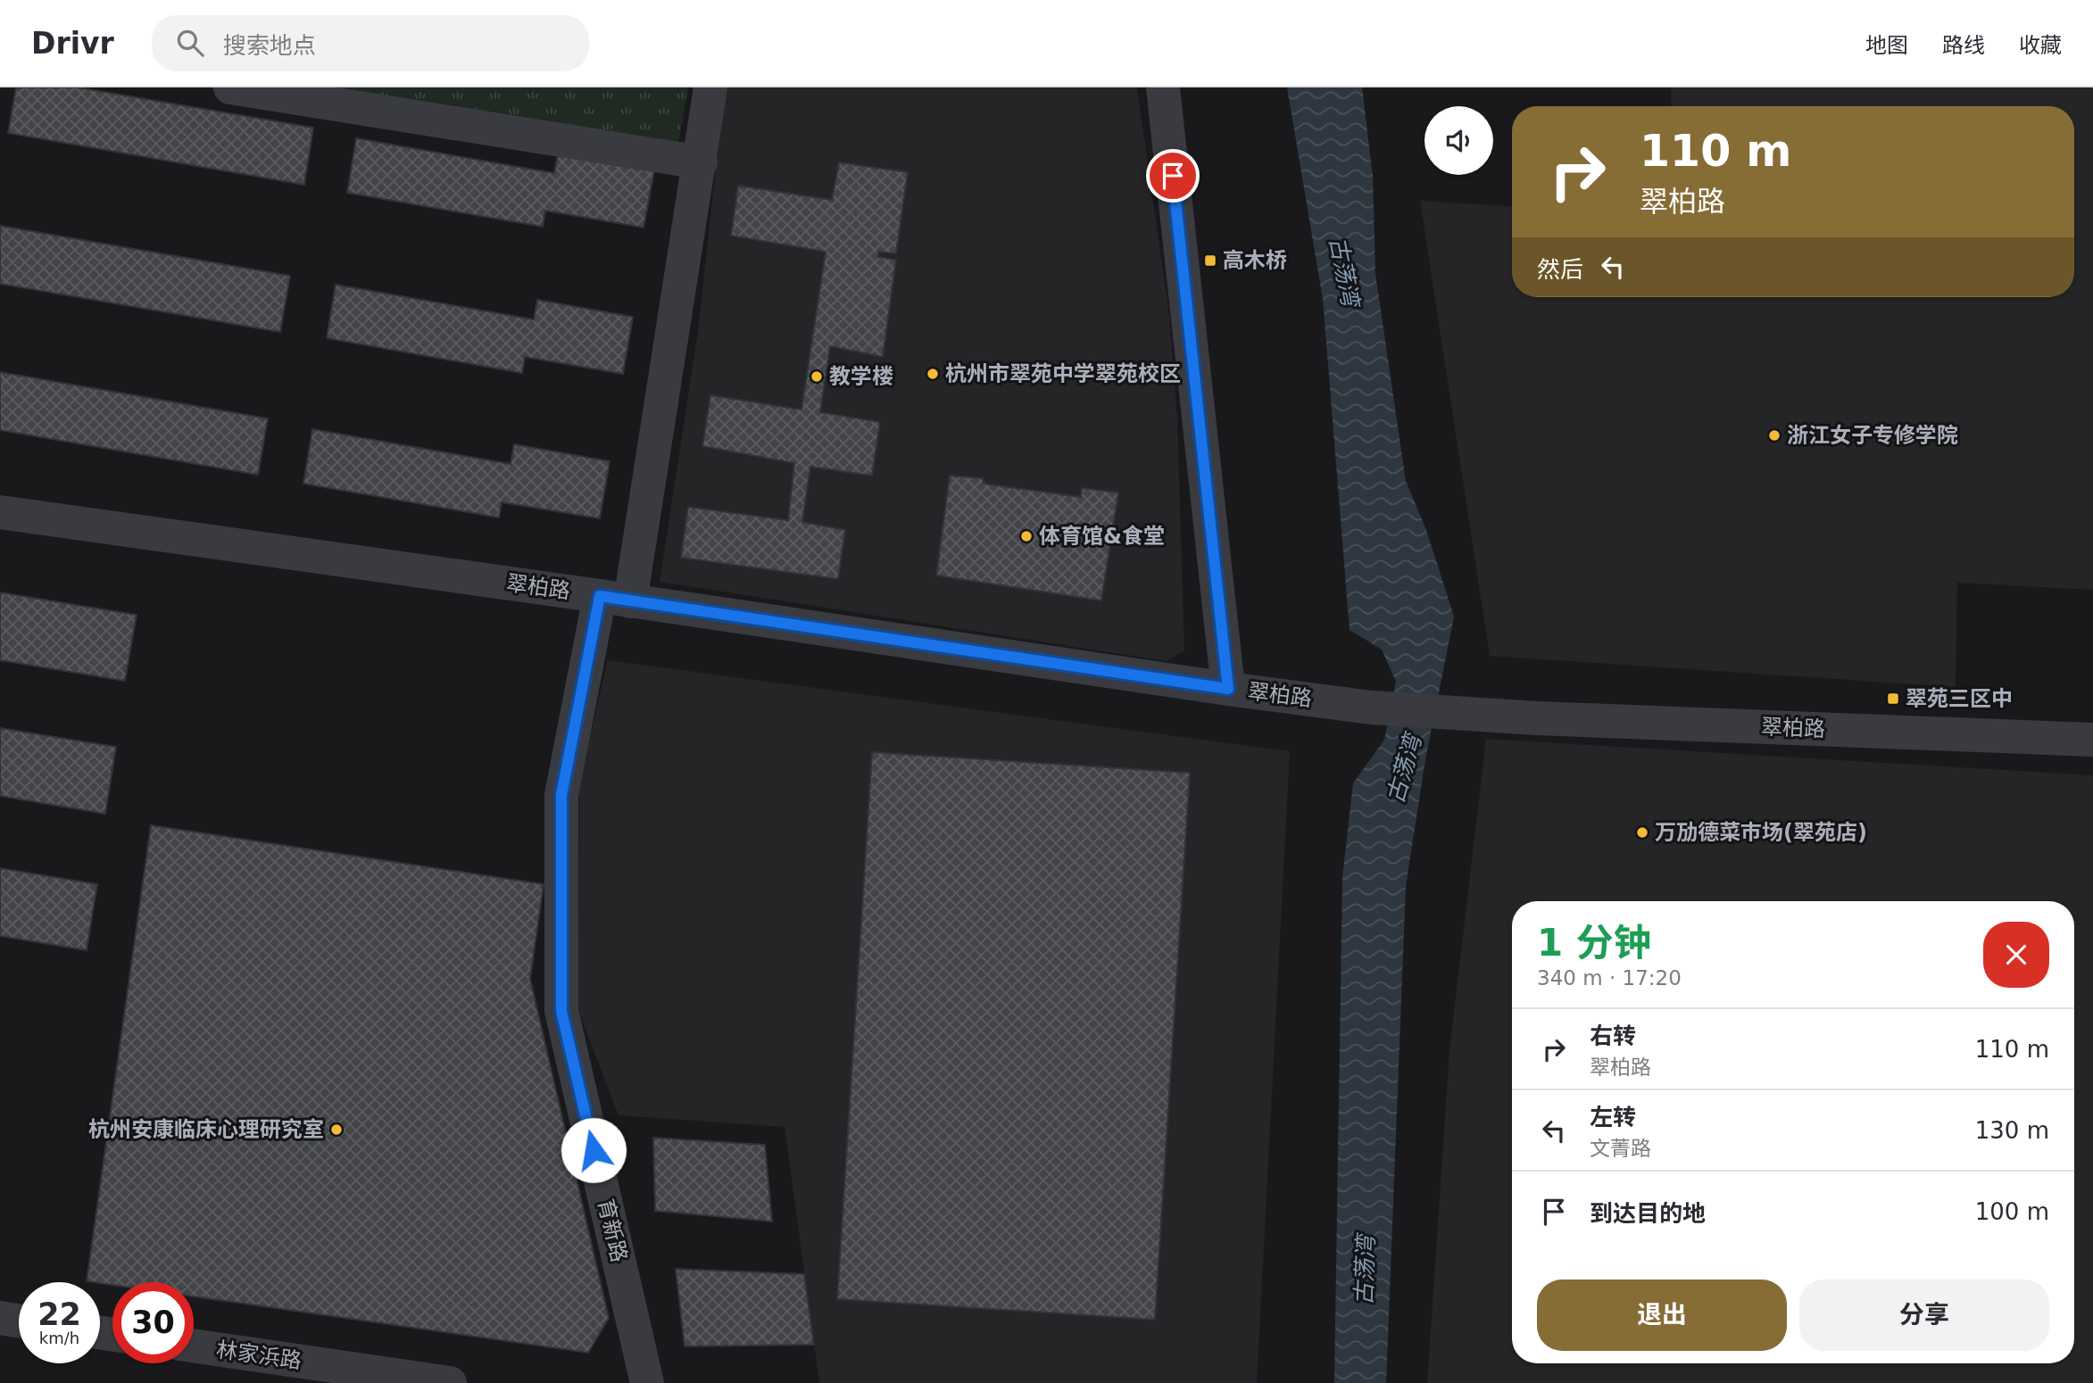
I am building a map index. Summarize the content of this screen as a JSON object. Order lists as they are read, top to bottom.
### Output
{
  "streets": {
    "street": ["翠柏路", "育新路", "林家浜路"]
  },
  "crossings": [
    ["翠柏路", "育新路"]
  ],
  "water": ["古荡湾"],
  "places": {
    "transit": ["高木桥", "翠苑三区中"],
    "other": [
      "杭州市翠苑中学翠苑校区",
      "教学楼",
      "浙江女子专修学院",
      "体育馆&食堂",
      "万劢德菜巿场(翠苑店)",
      "杭州安康临床心理研究室"
    ]
  },
  "page": {
    "header": "Drivr",
    "search": "搜索地点",
    "nav": ["地图", "路线", "收藏"],
    "turn": ["110 m", "翠柏路"],
    "then": "然后",
    "heading": ["1 分钟", "340 m · 17:20"],
    "list": [
      {
        "name": "右转",
        "note": "翠柏路",
        "value": "110 m"
      },
      {
        "name": "左转",
        "note": "文菁路",
        "value": "130 m"
      },
      {
        "name": "到达目的地",
        "value": "100 m"
      }
    ],
    "buttons": ["退出", "分享"],
    "speed": "22 km/h",
    "limit": "30"
  }
}
